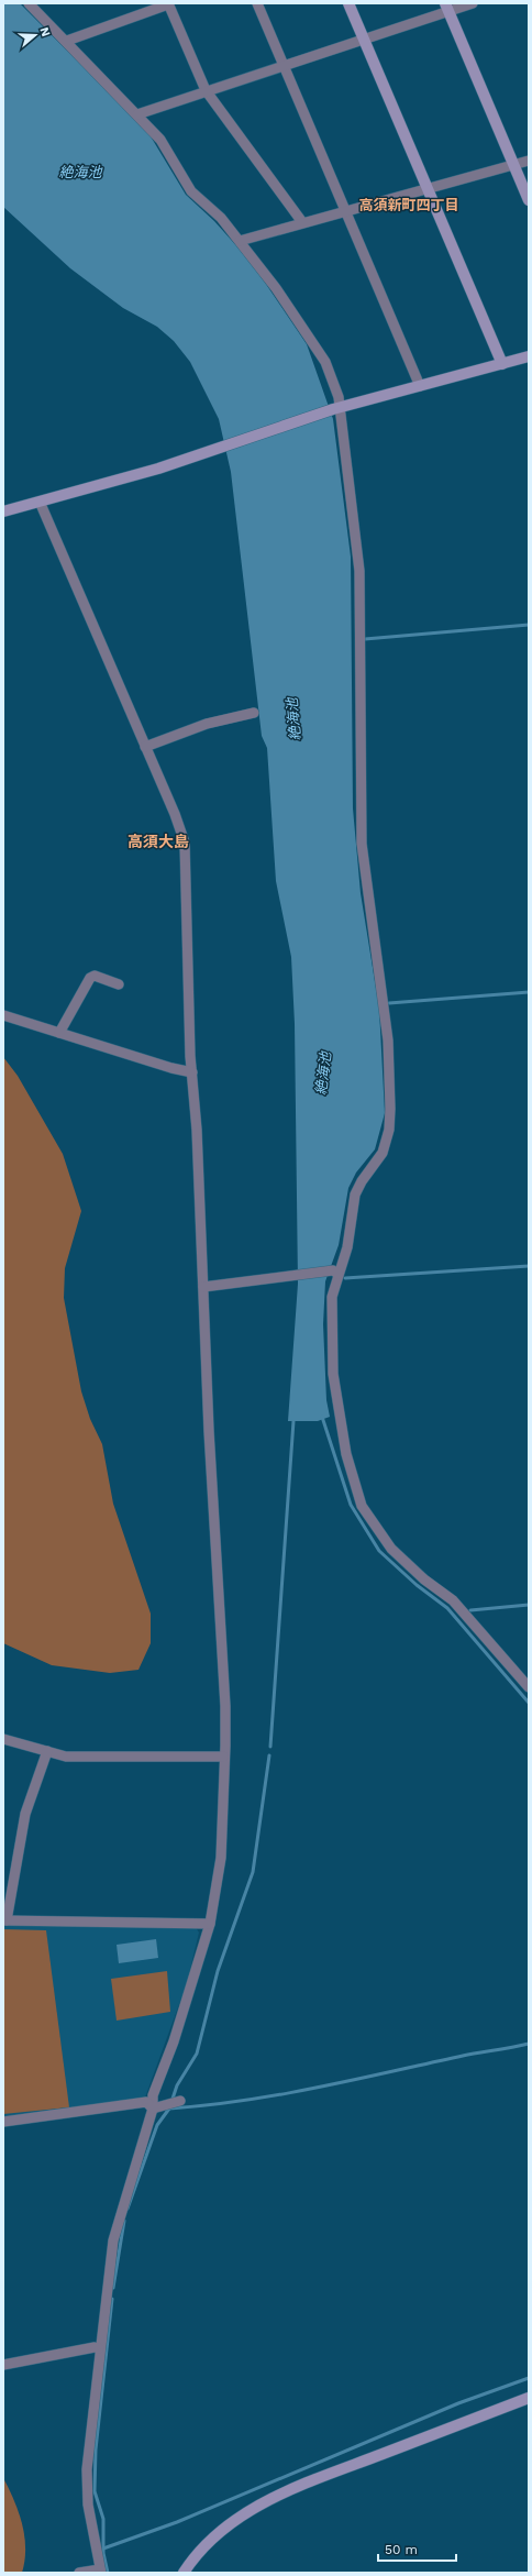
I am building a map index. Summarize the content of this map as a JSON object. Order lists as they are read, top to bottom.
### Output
{
  "districts": ["高須新町四丁目", "高須大島"],
  "water": ["絶海池"],
  "scale_bar": "50 m",
  "north": "right"
}
